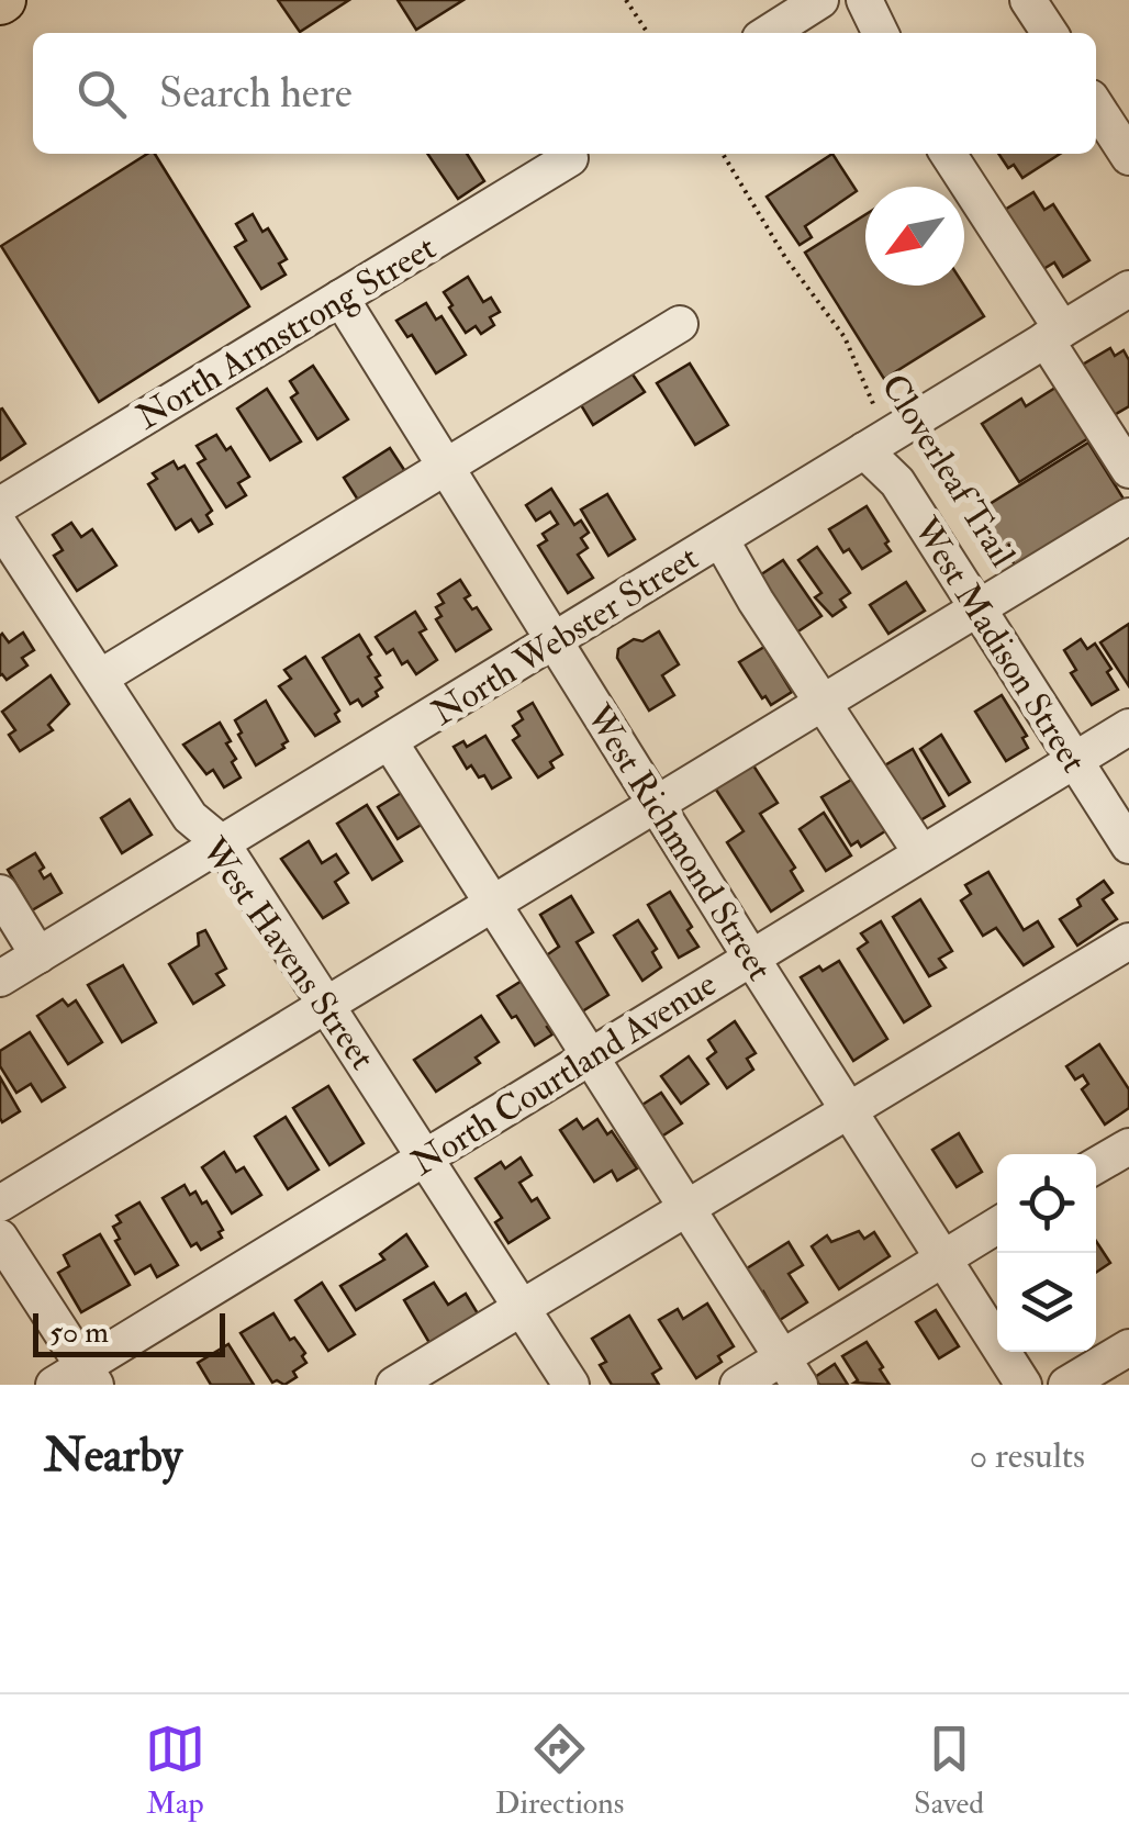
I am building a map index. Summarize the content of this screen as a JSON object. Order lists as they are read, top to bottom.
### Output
{
  "streets": {
    "street": [
      "North Armstrong Street",
      "North Webster Street",
      "West Madison Street",
      "West Richmond Street",
      "West Havens Street",
      "North Courtland Avenue"
    ],
    "path": ["Cloverleaf Trail"]
  },
  "crossings": [
    ["North Armstrong Street", "West Richmond Street"],
    ["Cloverleaf Trail", "North Webster Street"],
    ["Cloverleaf Trail", "West Madison Street"],
    ["North Webster Street", "West Madison Street"],
    ["North Webster Street", "West Richmond Street"],
    ["North Webster Street", "West Havens Street"],
    ["West Madison Street", "North Courtland Avenue"],
    ["West Richmond Street", "North Courtland Avenue"],
    ["West Havens Street", "North Courtland Avenue"]
  ],
  "scale_bar": "50 m",
  "north": "bottom left",
  "page": {
    "search": "Search here",
    "scale": "50 m",
    "heading": ["Nearby", "0 results"],
    "nav": ["Map", "Directions", "Saved"]
  }
}
